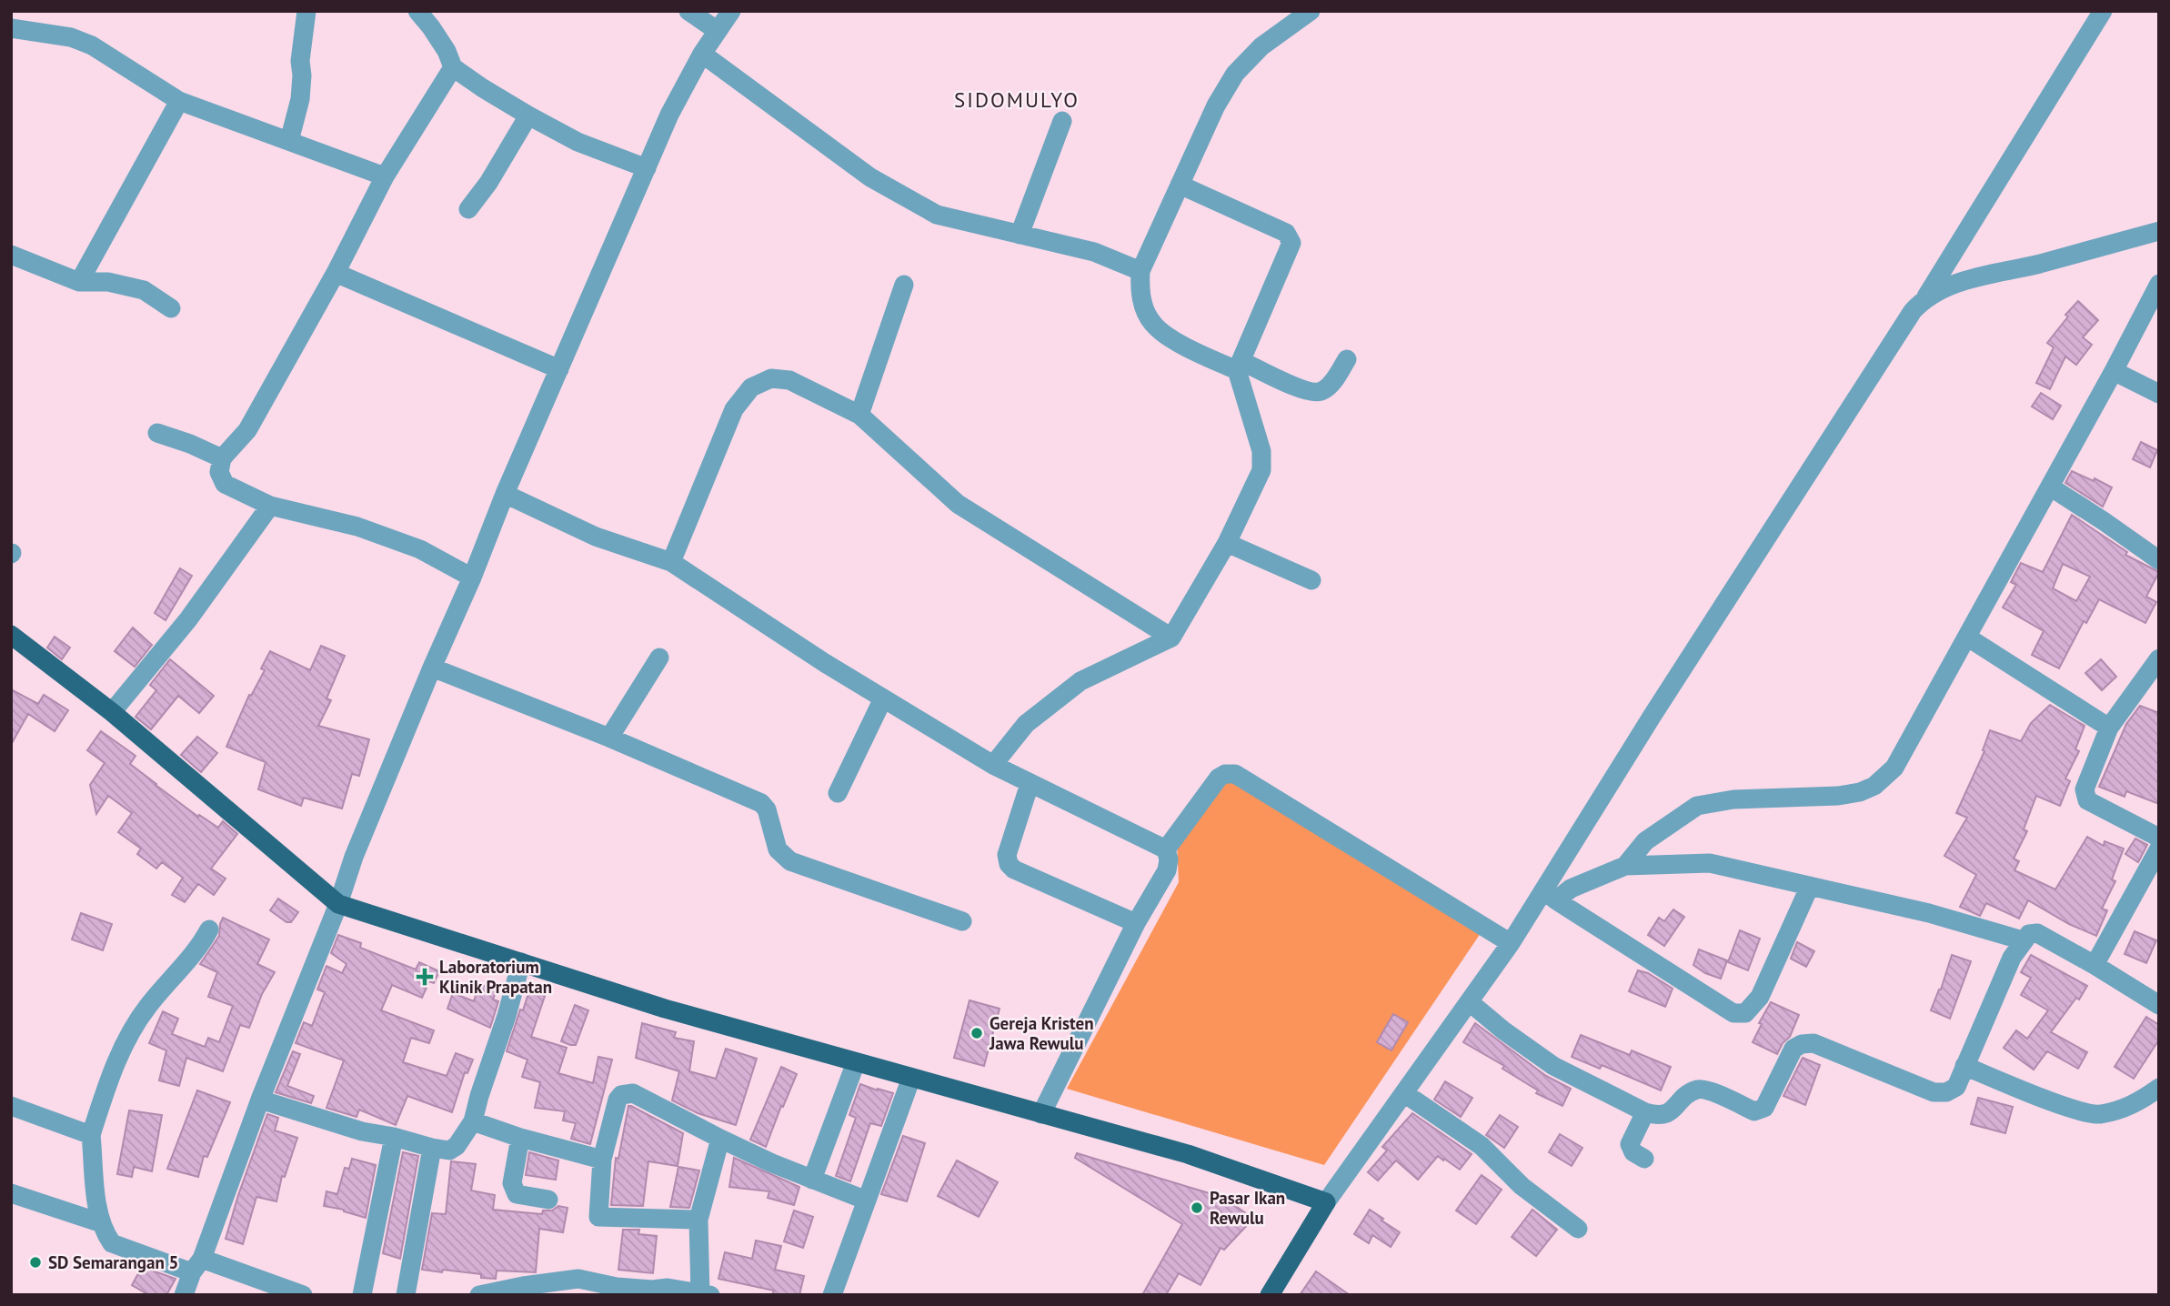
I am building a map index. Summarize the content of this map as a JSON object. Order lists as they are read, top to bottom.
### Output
{
  "districts": ["SIDOMULYO"],
  "places": {
    "health": ["Laboratorium Klinik Prapatan"],
    "other": ["Gereja Kristen Jawa Rewulu", "Pasar Ikan Rewulu", "SD Semarangan 5"]
  }
}
